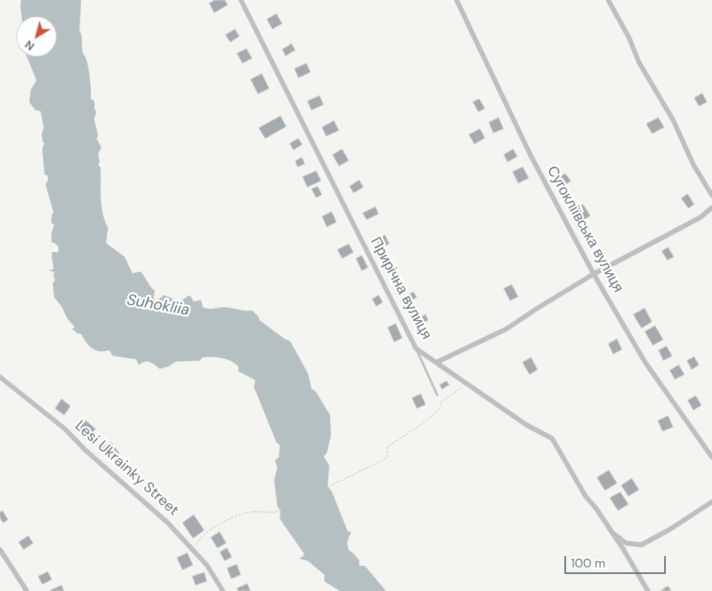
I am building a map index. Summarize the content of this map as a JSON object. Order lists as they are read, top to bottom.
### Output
{
  "streets": {
    "street": ["Сугокліївська вулиця", "Прирічна вулиця", "Lesi Ukrainky Street"]
  },
  "water": ["Suhokliia"],
  "scale_bar": "100 m",
  "north": "bottom left"
}
